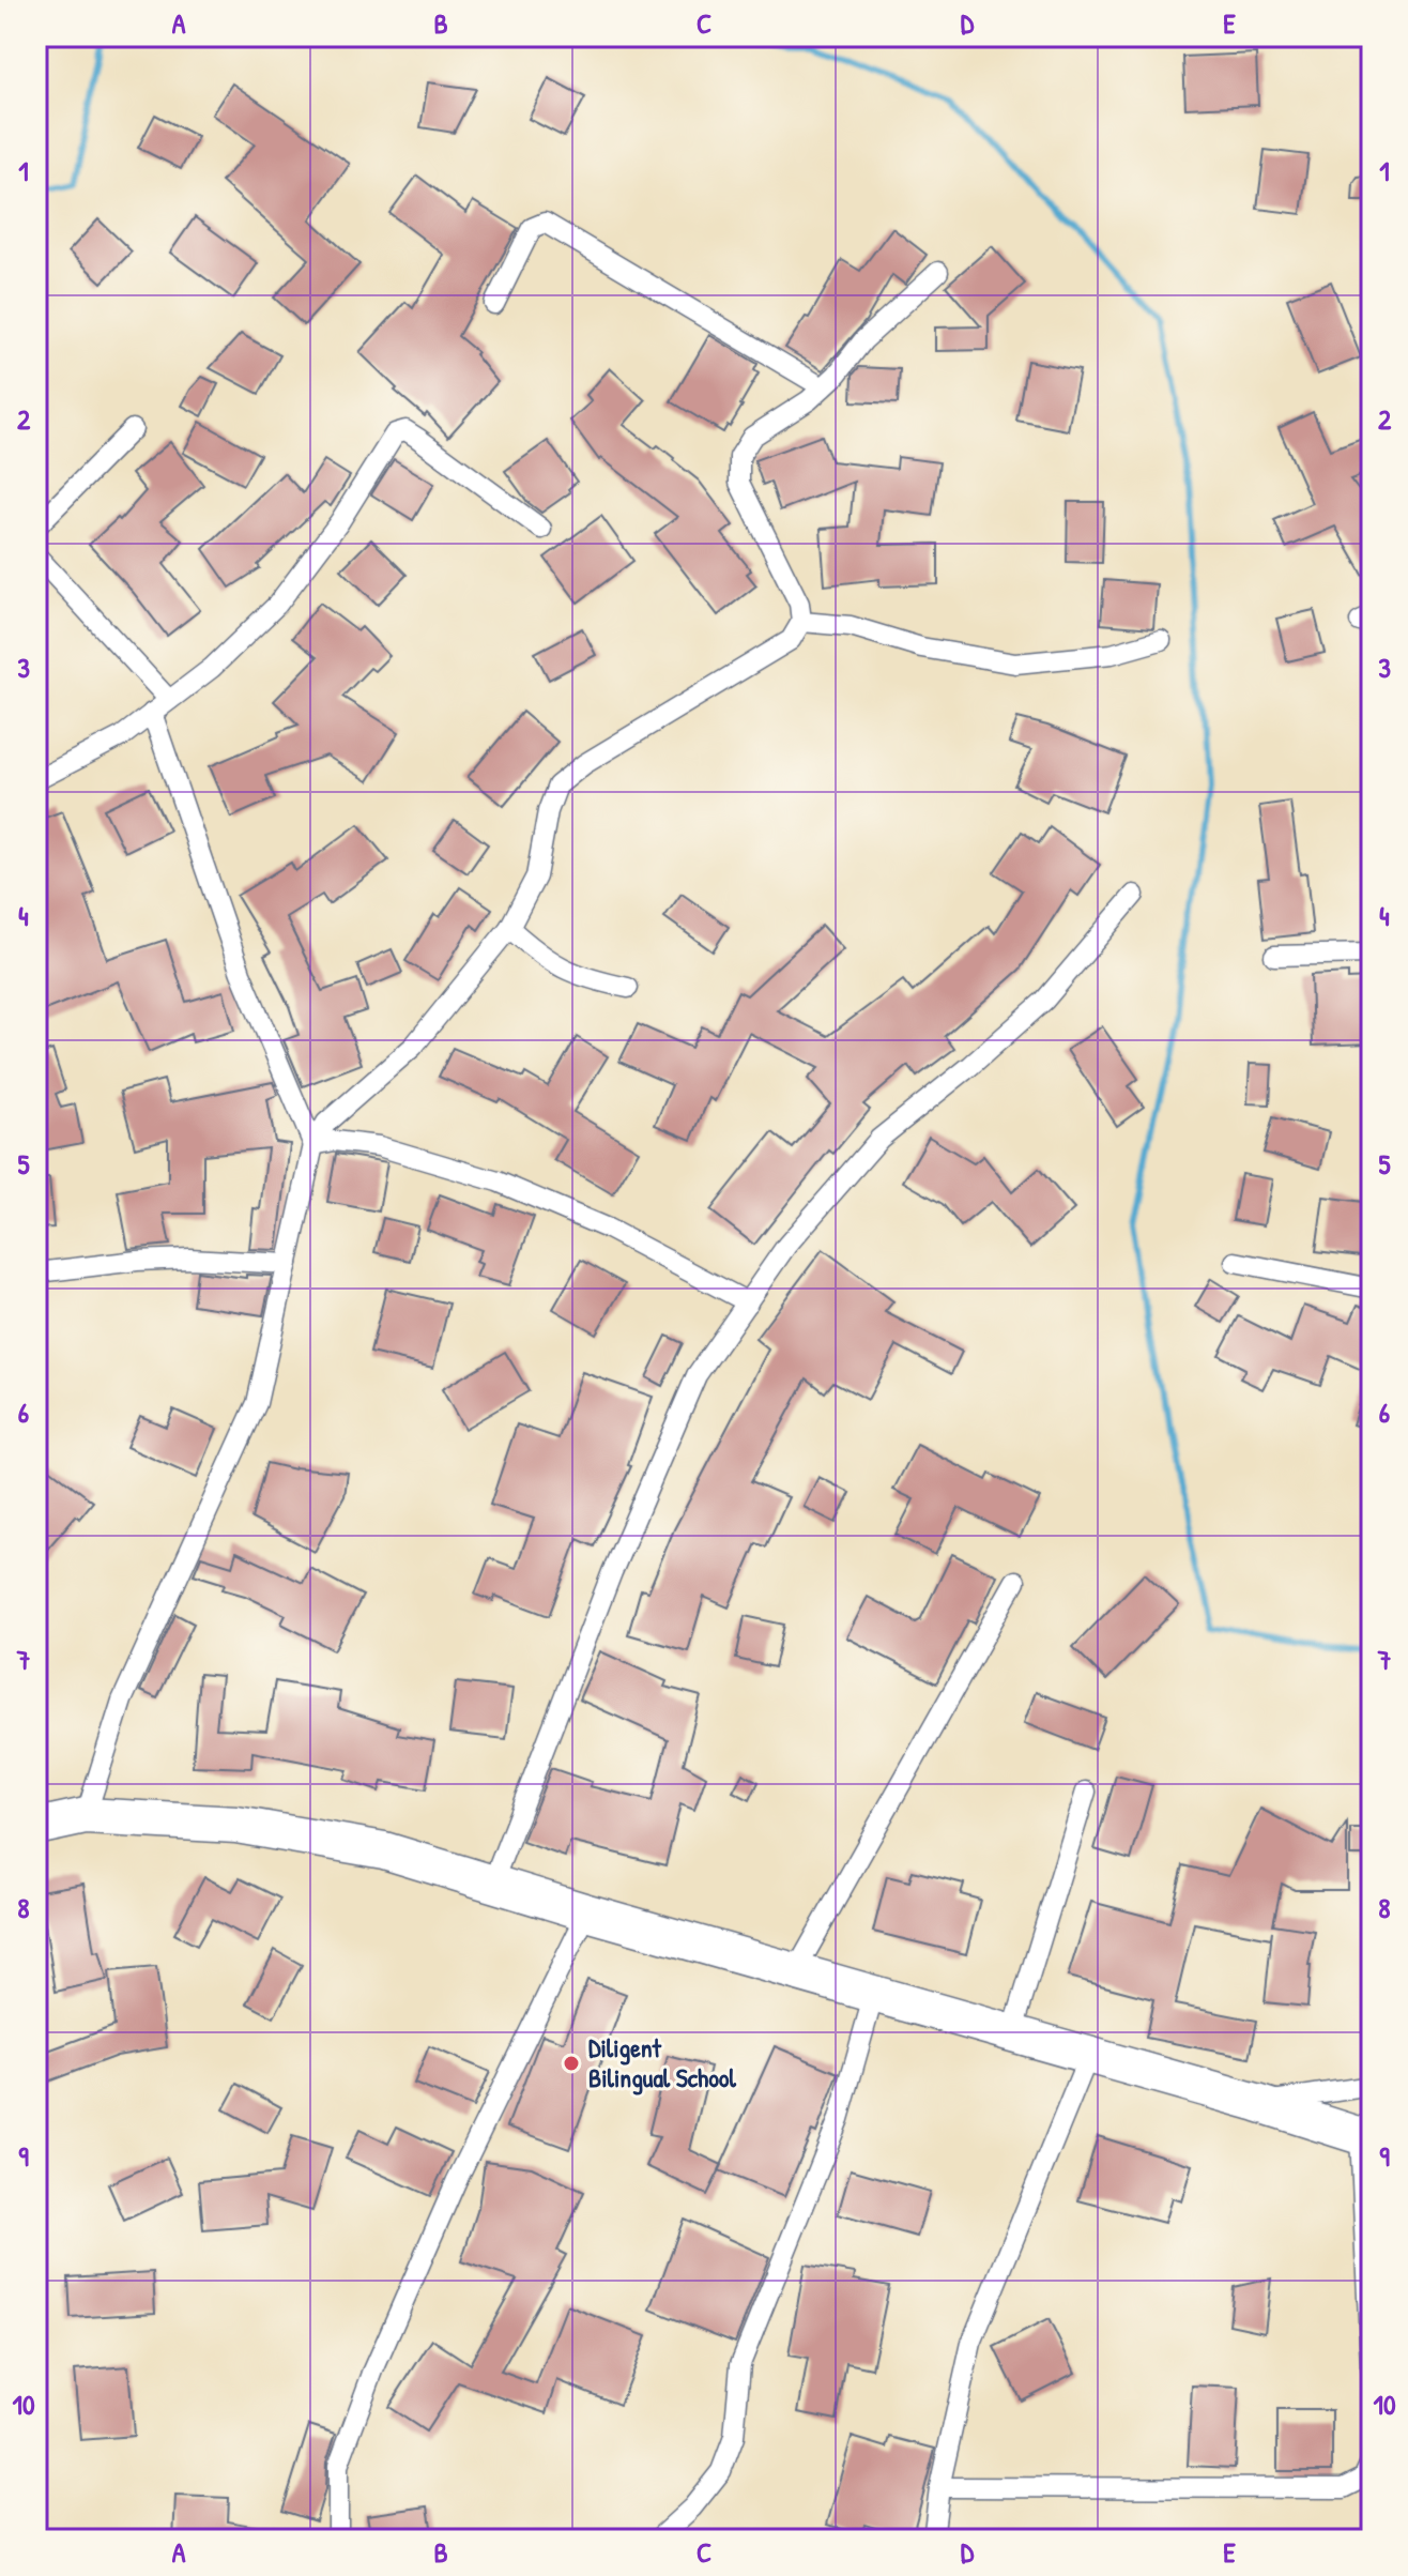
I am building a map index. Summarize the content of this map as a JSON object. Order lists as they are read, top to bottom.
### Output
{
  "places": ["Diligent Bilingual School"],
  "grid": {
    "columns": [
      "A",
      "B",
      "C",
      "D",
      "E"
    ],
    "rows": [
      "1",
      "2",
      "3",
      "4",
      "5",
      "6",
      "7",
      "8",
      "9",
      "10"
    ]
  }
}
